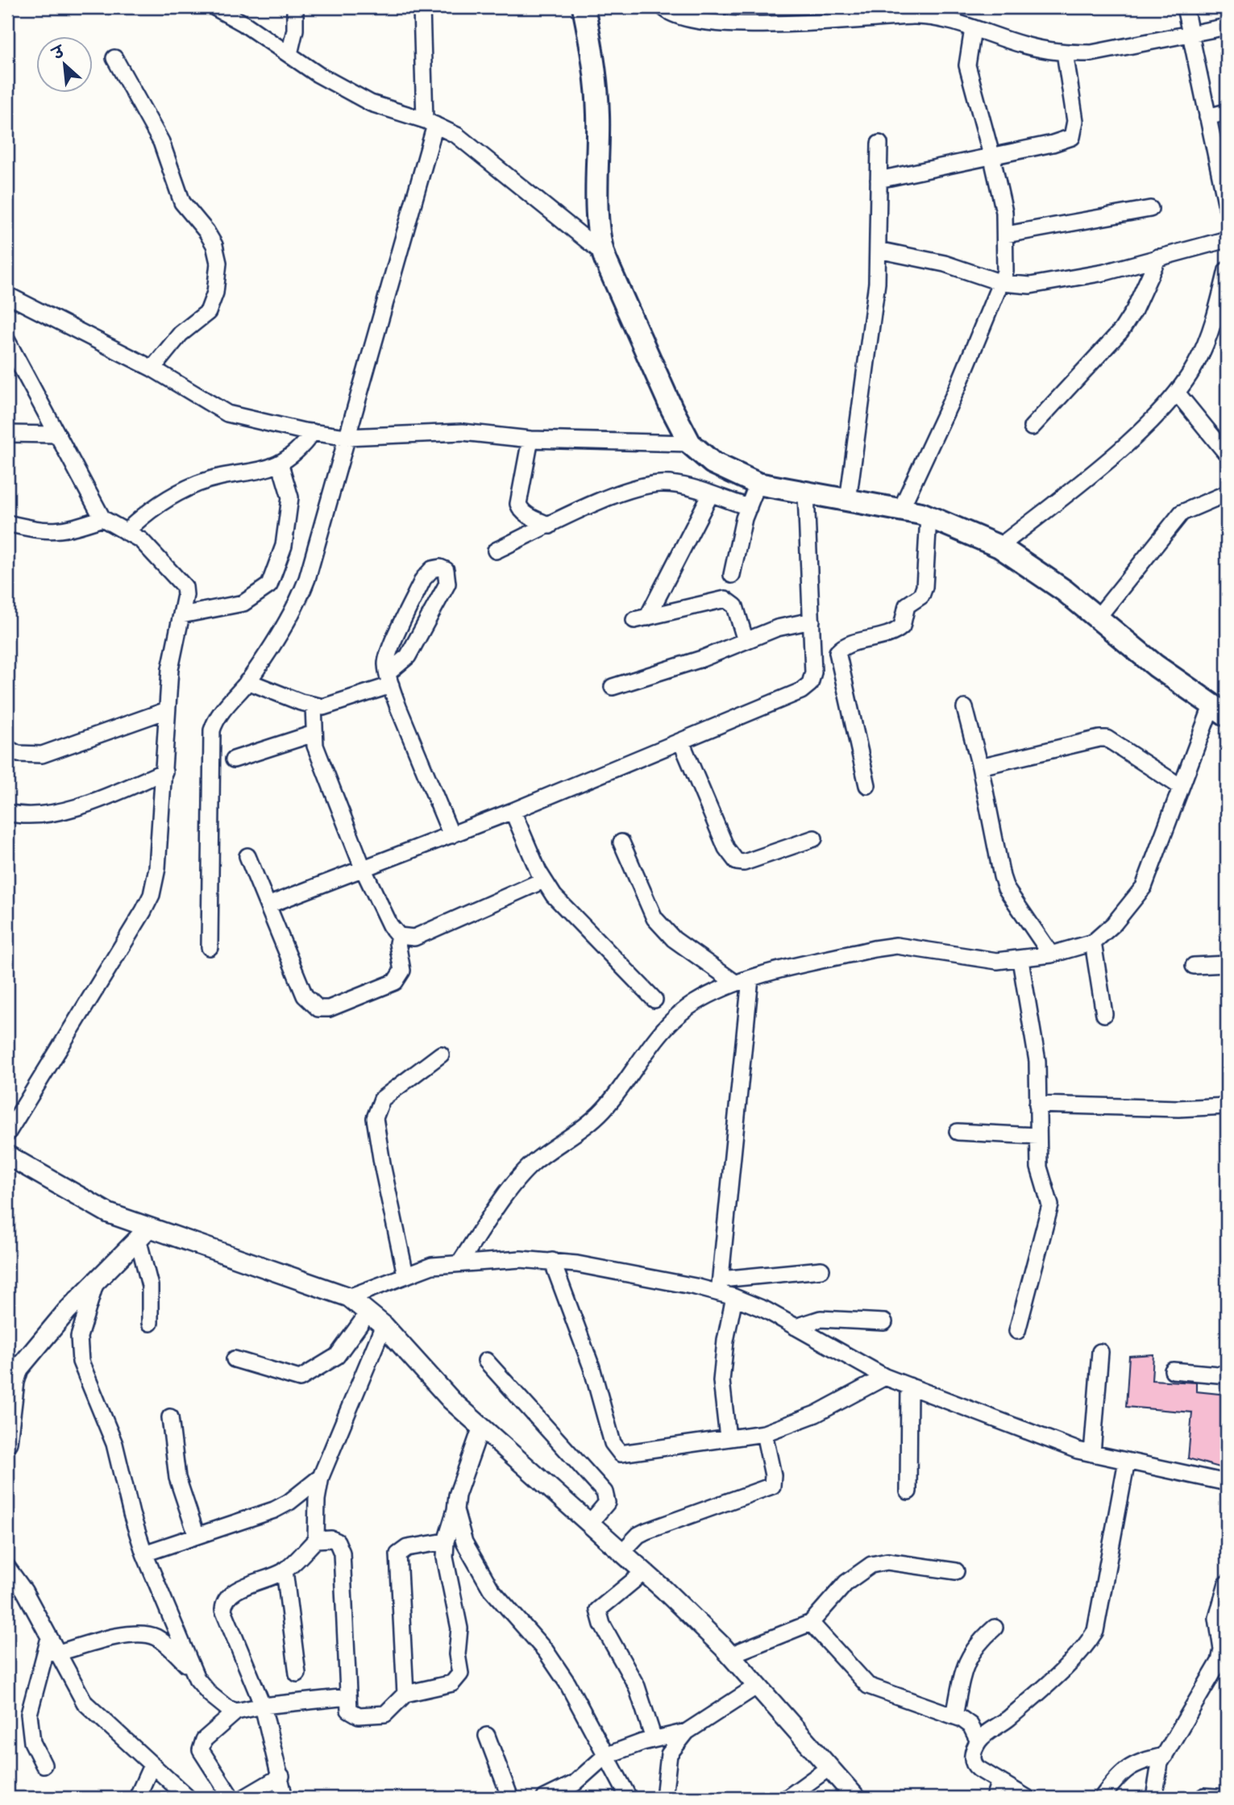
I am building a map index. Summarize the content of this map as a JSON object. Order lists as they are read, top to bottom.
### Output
{
  "north": "top left"
}
